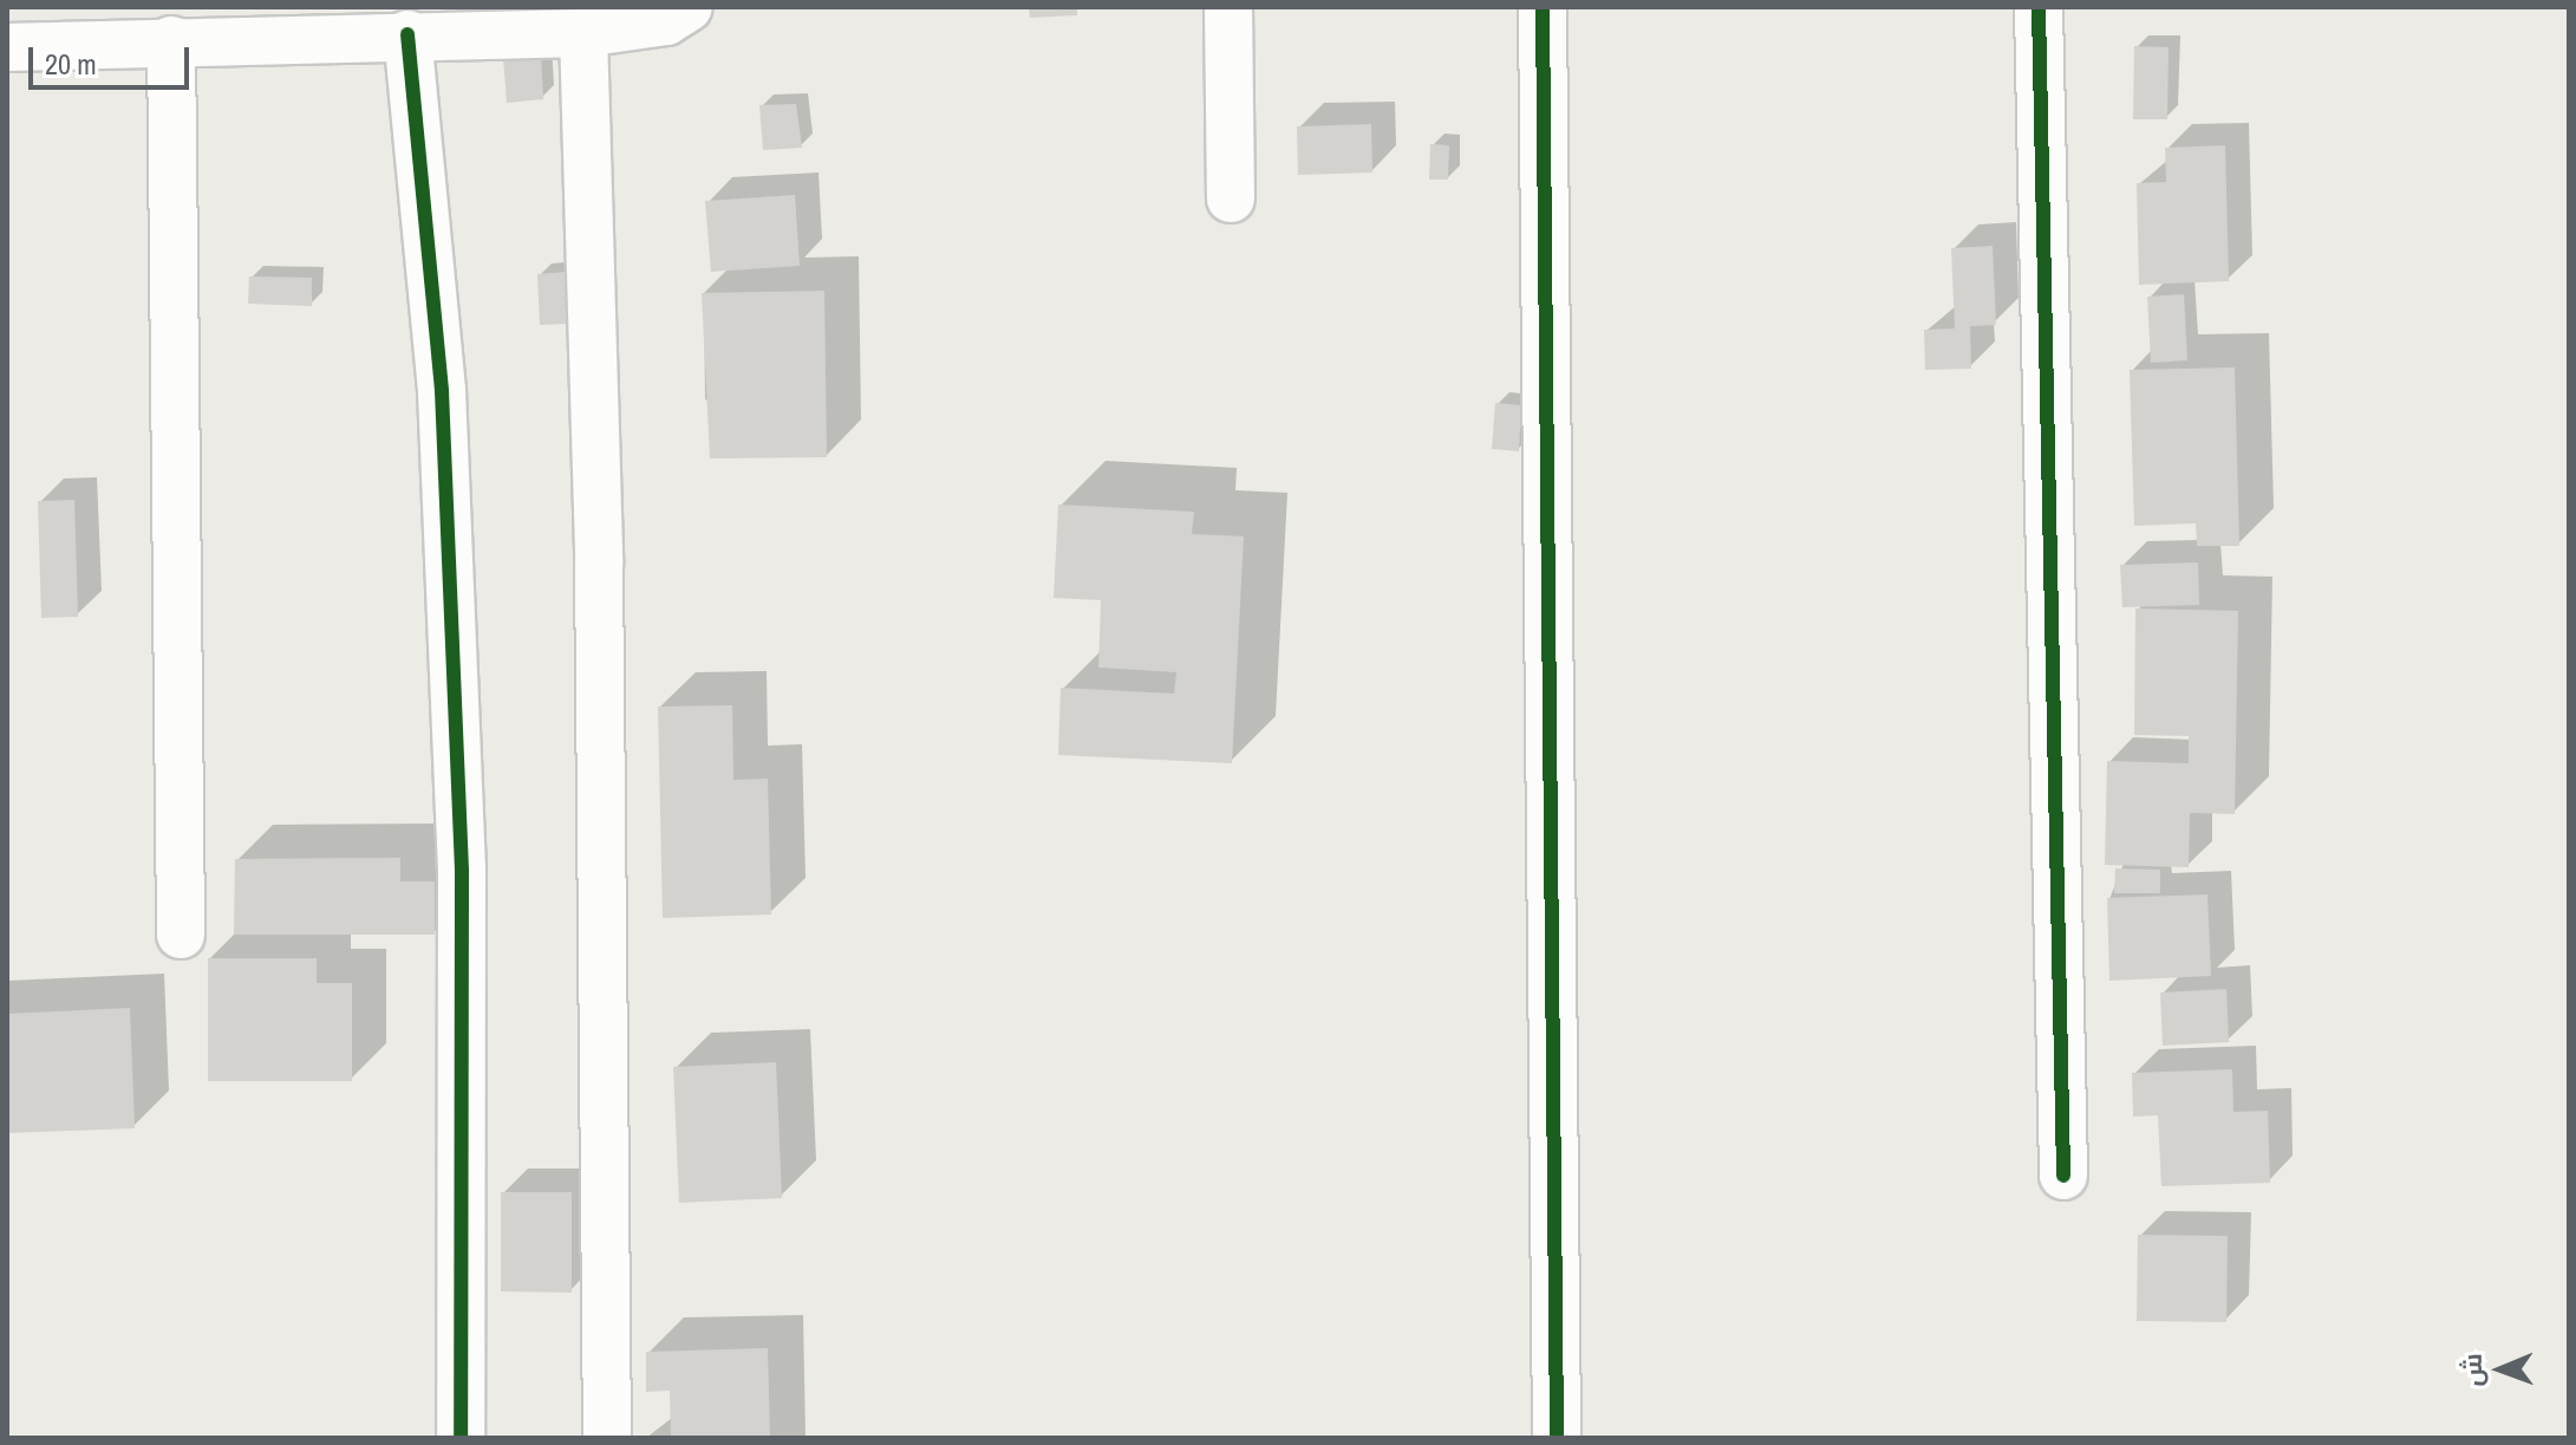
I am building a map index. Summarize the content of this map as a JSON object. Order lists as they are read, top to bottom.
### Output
{
  "scale_bar": "20 m",
  "north": "left"
}
